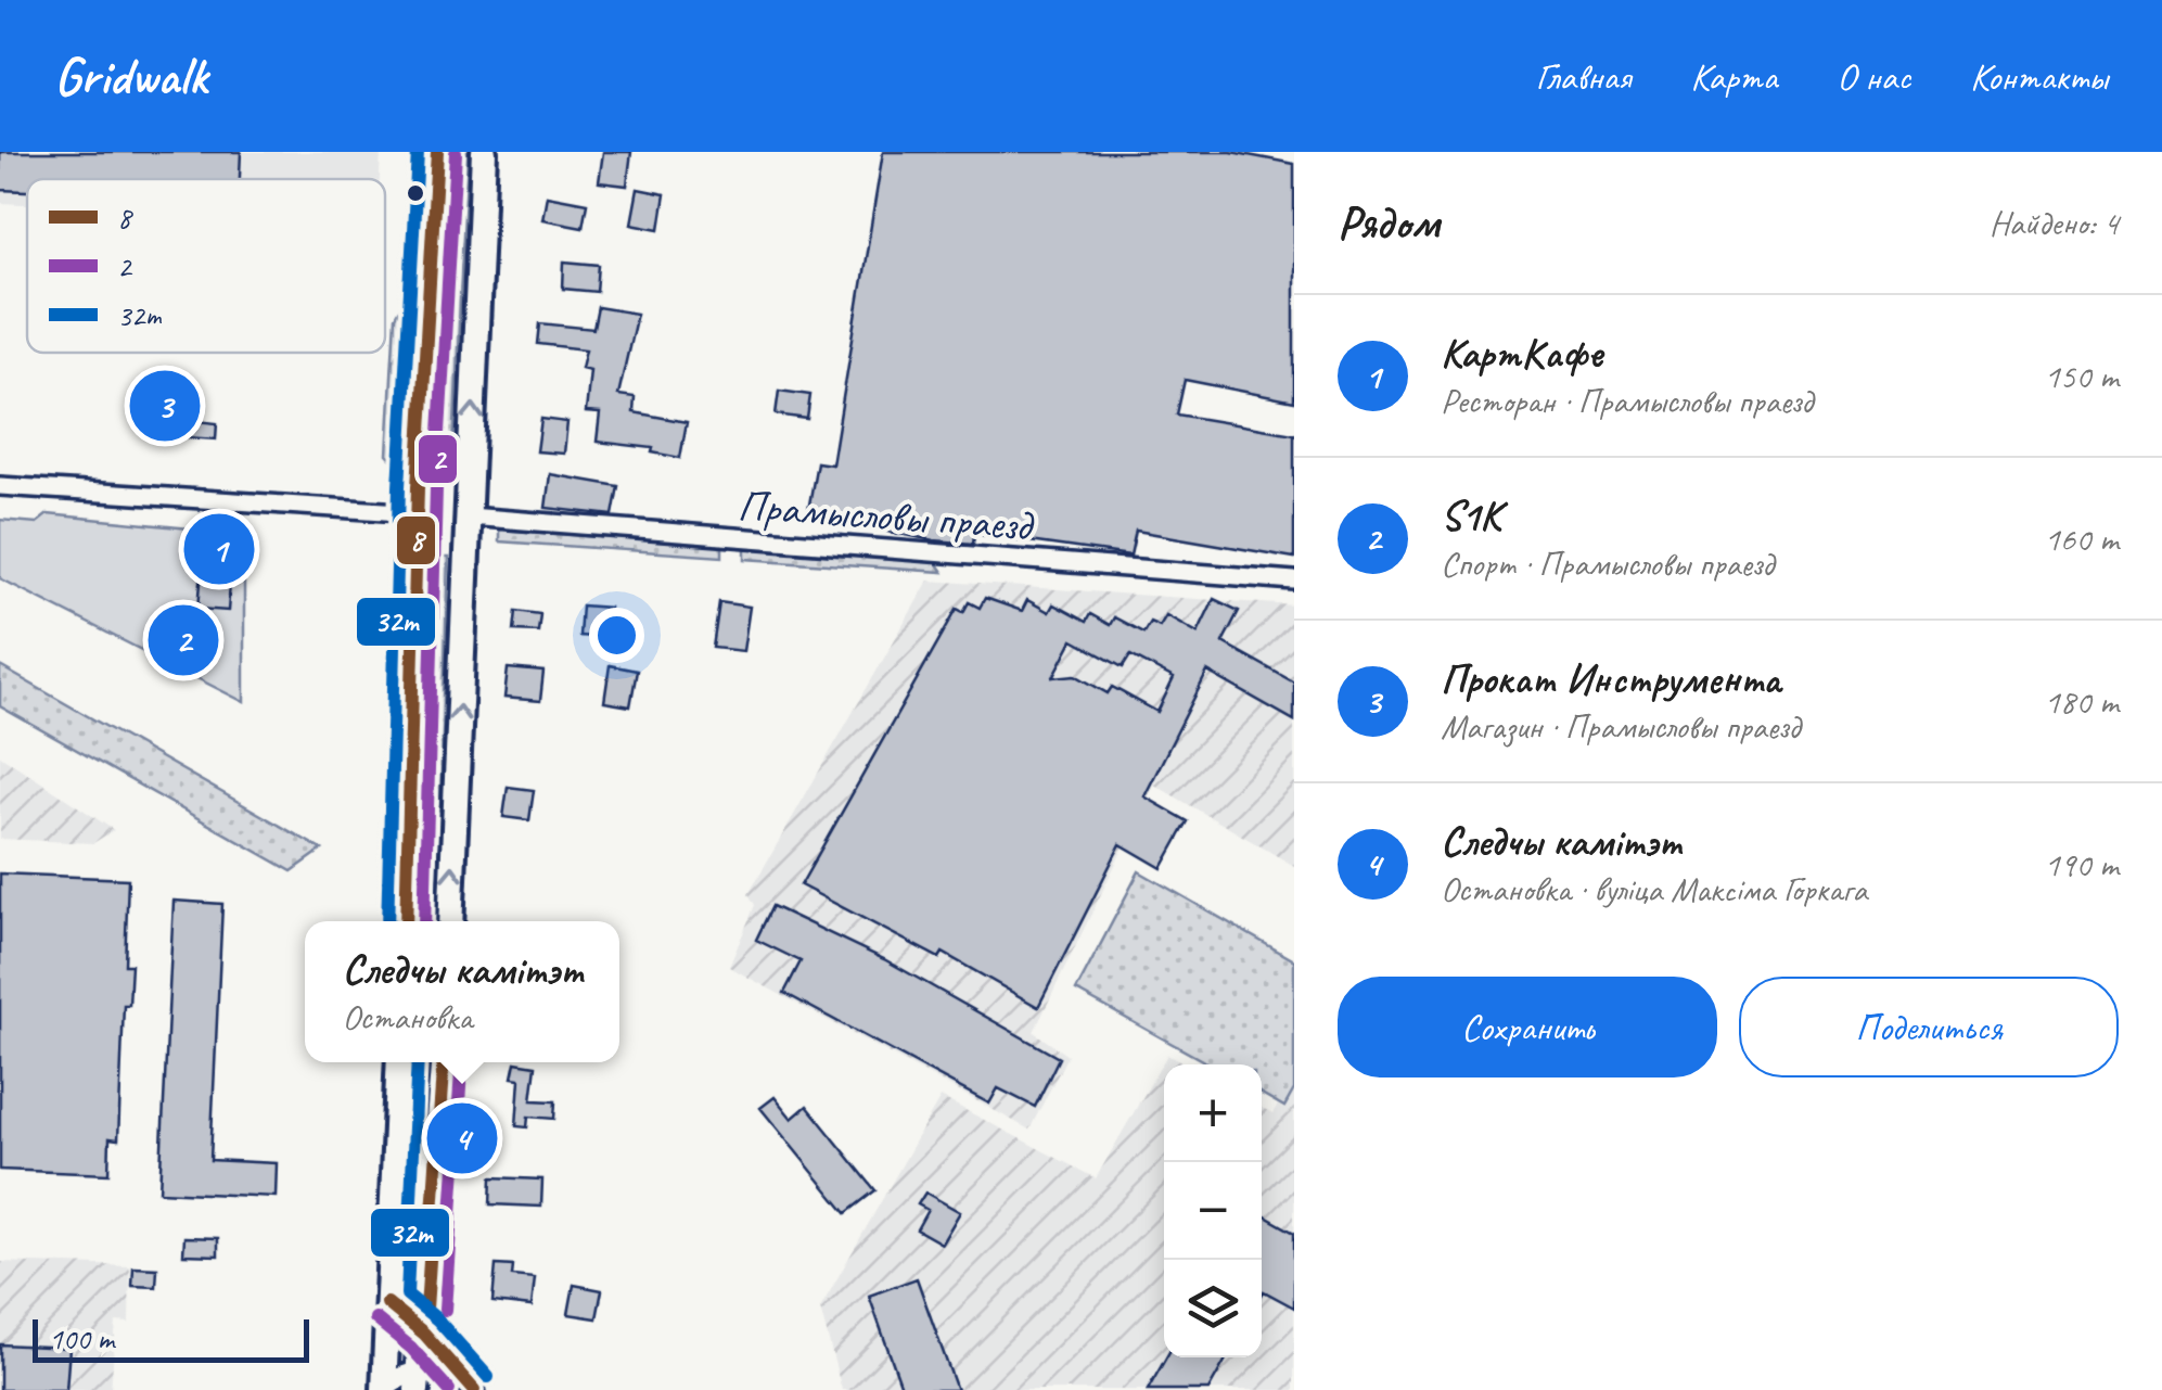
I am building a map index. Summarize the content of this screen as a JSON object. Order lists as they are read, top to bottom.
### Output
{
  "streets": {
    "street": ["Прамысловы праезд"]
  },
  "lines": ["transit line 8", "transit line 32т", "transit line 2"],
  "legend": ["8", "2", "32т"],
  "scale_bar": "100 m",
  "page": {
    "header": "Gridwalk",
    "nav": [
      "Главная",
      "Карта",
      "О нас",
      "Контакты"
    ],
    "heading": ["Рядом", "Найдено: 4"],
    "list": [
      {
        "mark": "1",
        "name": "КартКафе",
        "note": "Ресторан · Прамысловы праезд",
        "value": "150 m"
      },
      {
        "mark": "2",
        "name": "S1K",
        "note": "Спорт · Прамысловы праезд",
        "value": "160 m"
      },
      {
        "mark": "3",
        "name": "Прокат Инструмента",
        "note": "Магазин · Прамысловы праезд",
        "value": "180 m"
      },
      {
        "mark": "4",
        "name": "Следчы камітэт",
        "note": "Остановка · вуліца Максіма Горкага",
        "value": "190 m"
      }
    ],
    "pins": [
      "3",
      "1",
      "2",
      "4"
    ],
    "popup": ["Следчы камітэт", "Остановка"],
    "buttons": ["Сохранить", "Поделиться"],
    "map_buttons": ["+", "−"],
    "scale": "100 m"
  }
}
